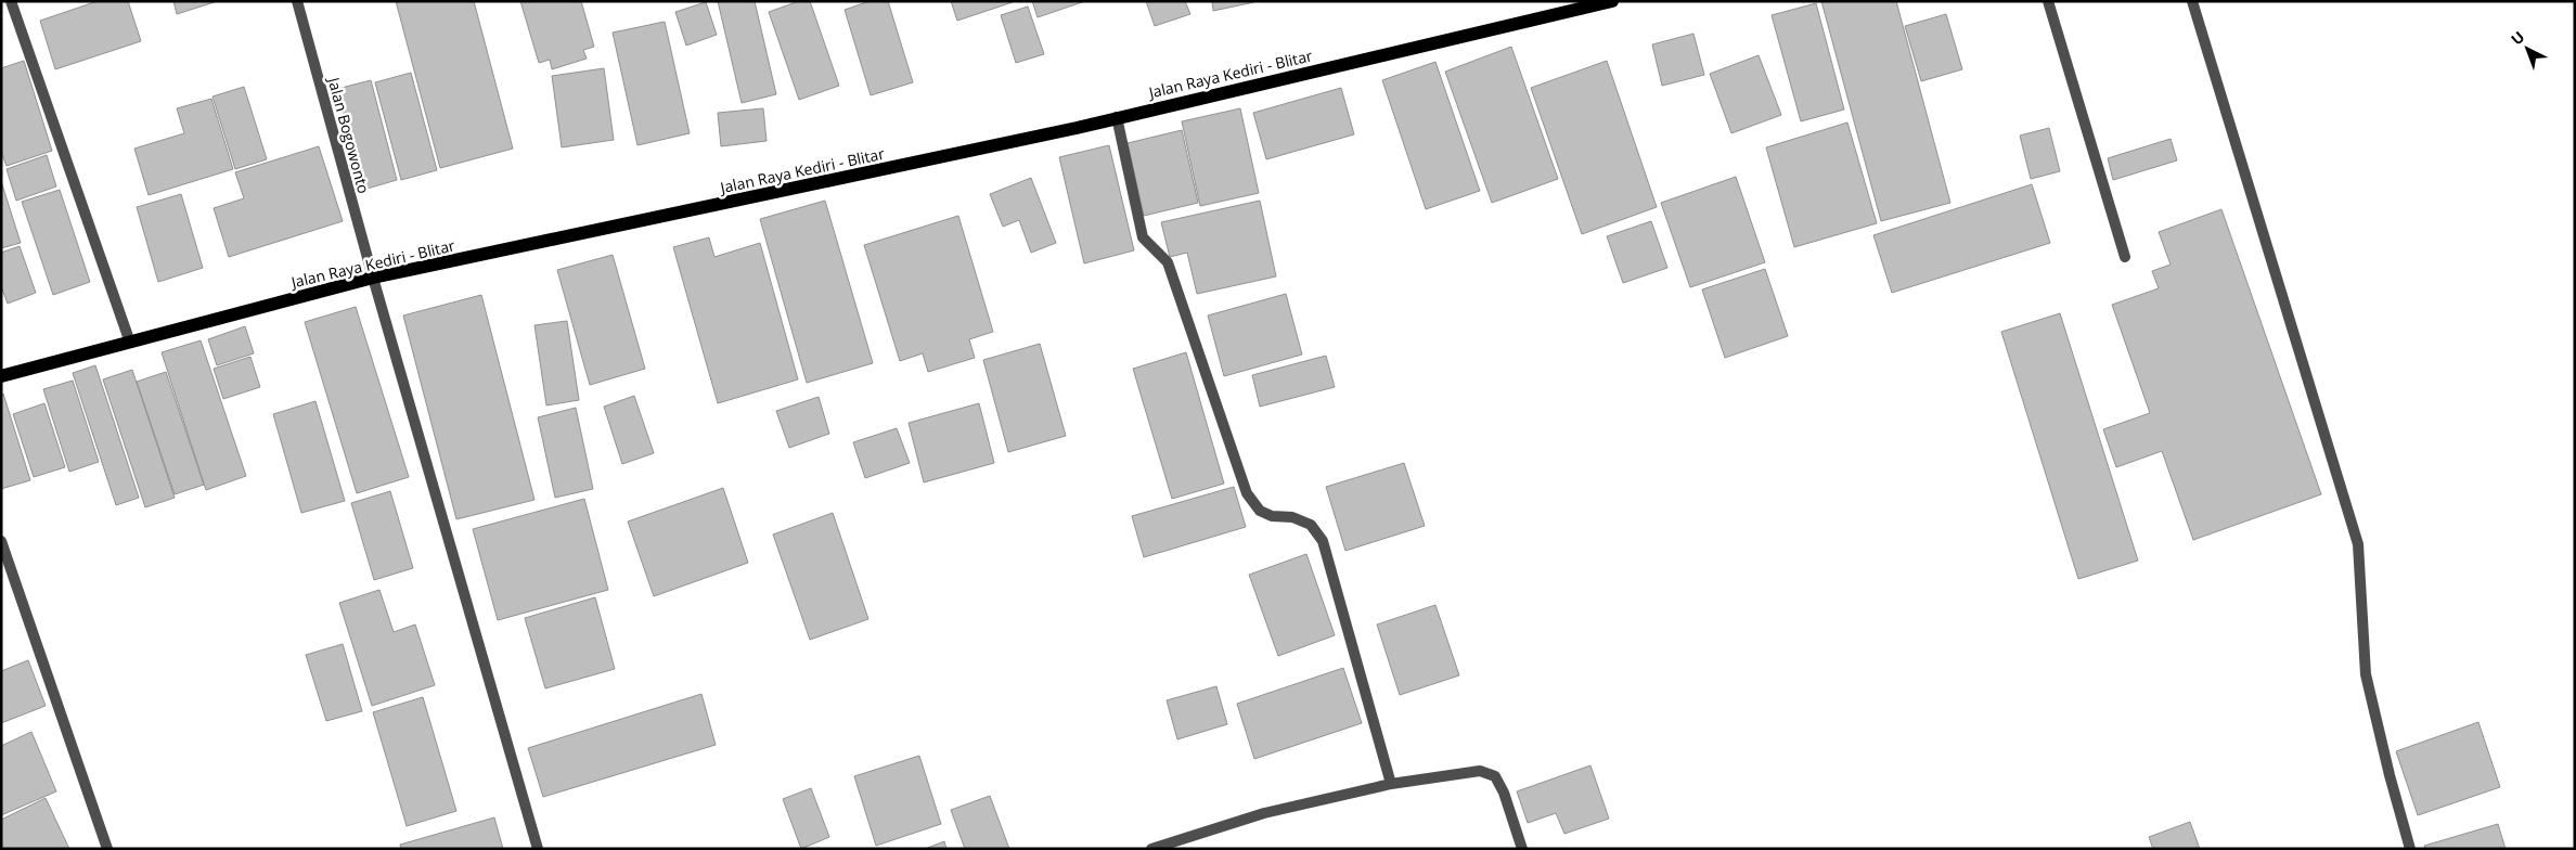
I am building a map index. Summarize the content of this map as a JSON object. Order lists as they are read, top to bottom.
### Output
{
  "streets": {
    "main road": ["Jalan Raya Kediri - Blitar"],
    "street": ["Jalan Bogowonto"]
  },
  "crossings": [
    ["Jalan Raya Kediri - Blitar", "Jalan Bogowonto"]
  ],
  "north": "top left"
}
